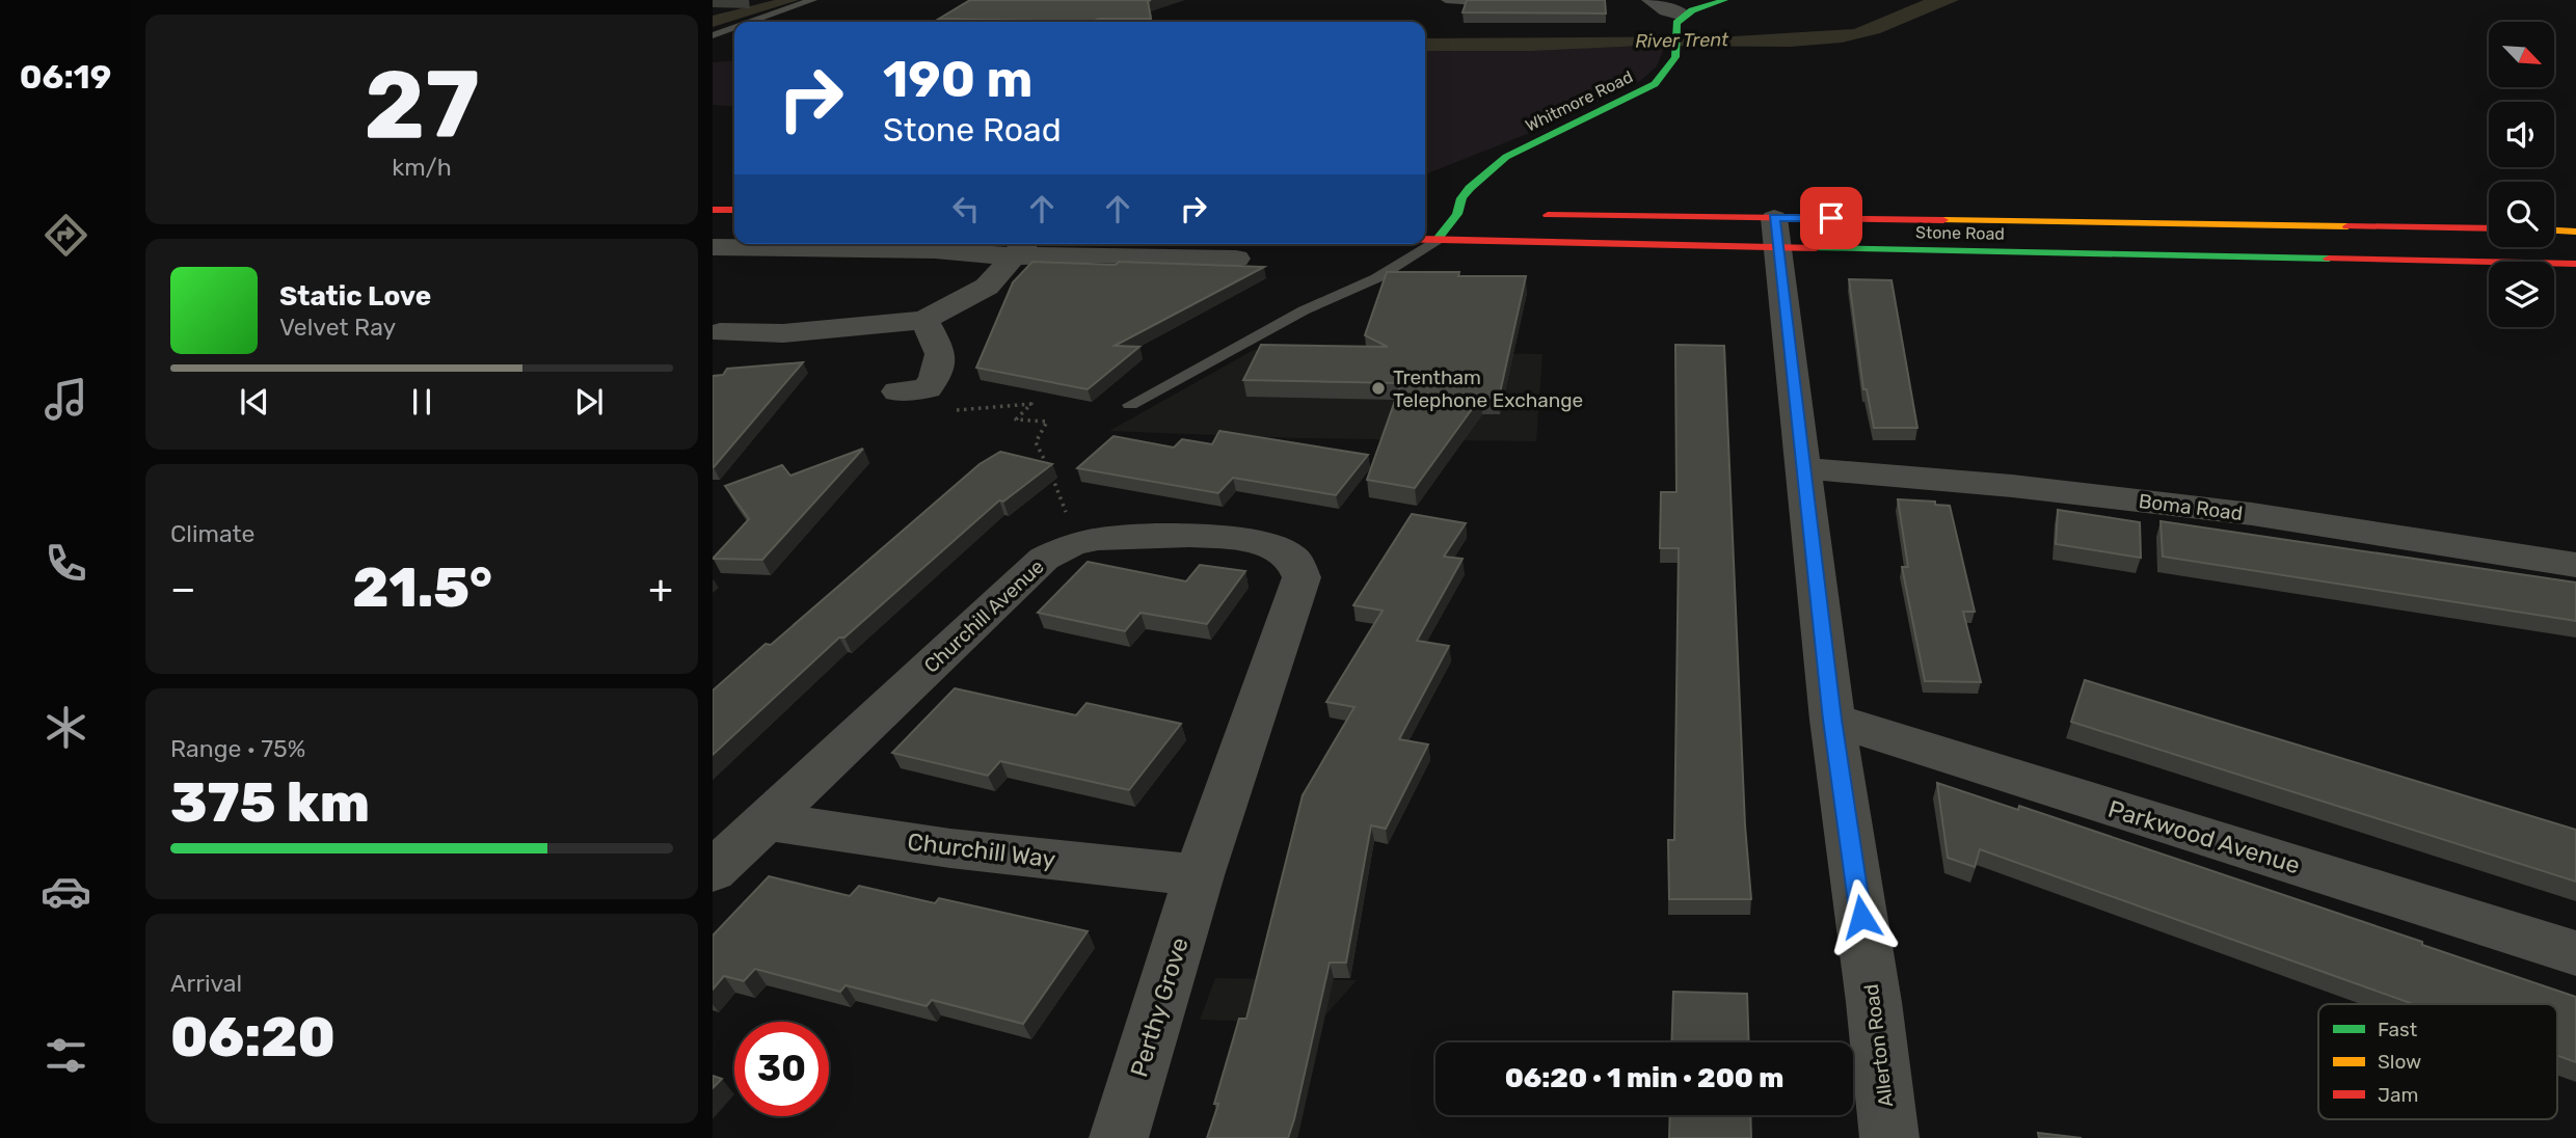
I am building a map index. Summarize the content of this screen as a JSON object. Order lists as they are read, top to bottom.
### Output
{
  "streets": {
    "main road": ["Whitmore Road", "Stone Road"],
    "street": [
      "Boma Road",
      "Churchill Avenue",
      "Parkwood Avenue",
      "Churchill Way",
      "Perthy Grove",
      "Allerton Road"
    ]
  },
  "crossings": [
    ["Whitmore Road", "Stone Road"],
    ["Stone Road", "Allerton Road"],
    ["Boma Road", "Allerton Road"],
    ["Churchill Avenue", "Churchill Way"],
    ["Churchill Avenue", "Perthy Grove"],
    ["Parkwood Avenue", "Allerton Road"],
    ["Churchill Way", "Perthy Grove"]
  ],
  "water": ["River Trent"],
  "places": ["Trentham Telephone Exchange"],
  "legend": ["Fast", "Slow", "Jam"],
  "north": "bottom right",
  "page": {
    "tabs": "06:19",
    "tile": [
      ["27", "km/h"],
      "Climate",
      ["Range · 75%", "375 km"],
      ["Arrival", "06:20"]
    ],
    "turn": ["190 m", "Stone Road"],
    "song": ["Static Love", "Velvet Ray"],
    "heat": ["−", "21.5°", "+"],
    "limit": "30",
    "trip": "06:20 · 1 min · 200 m"
  }
}
